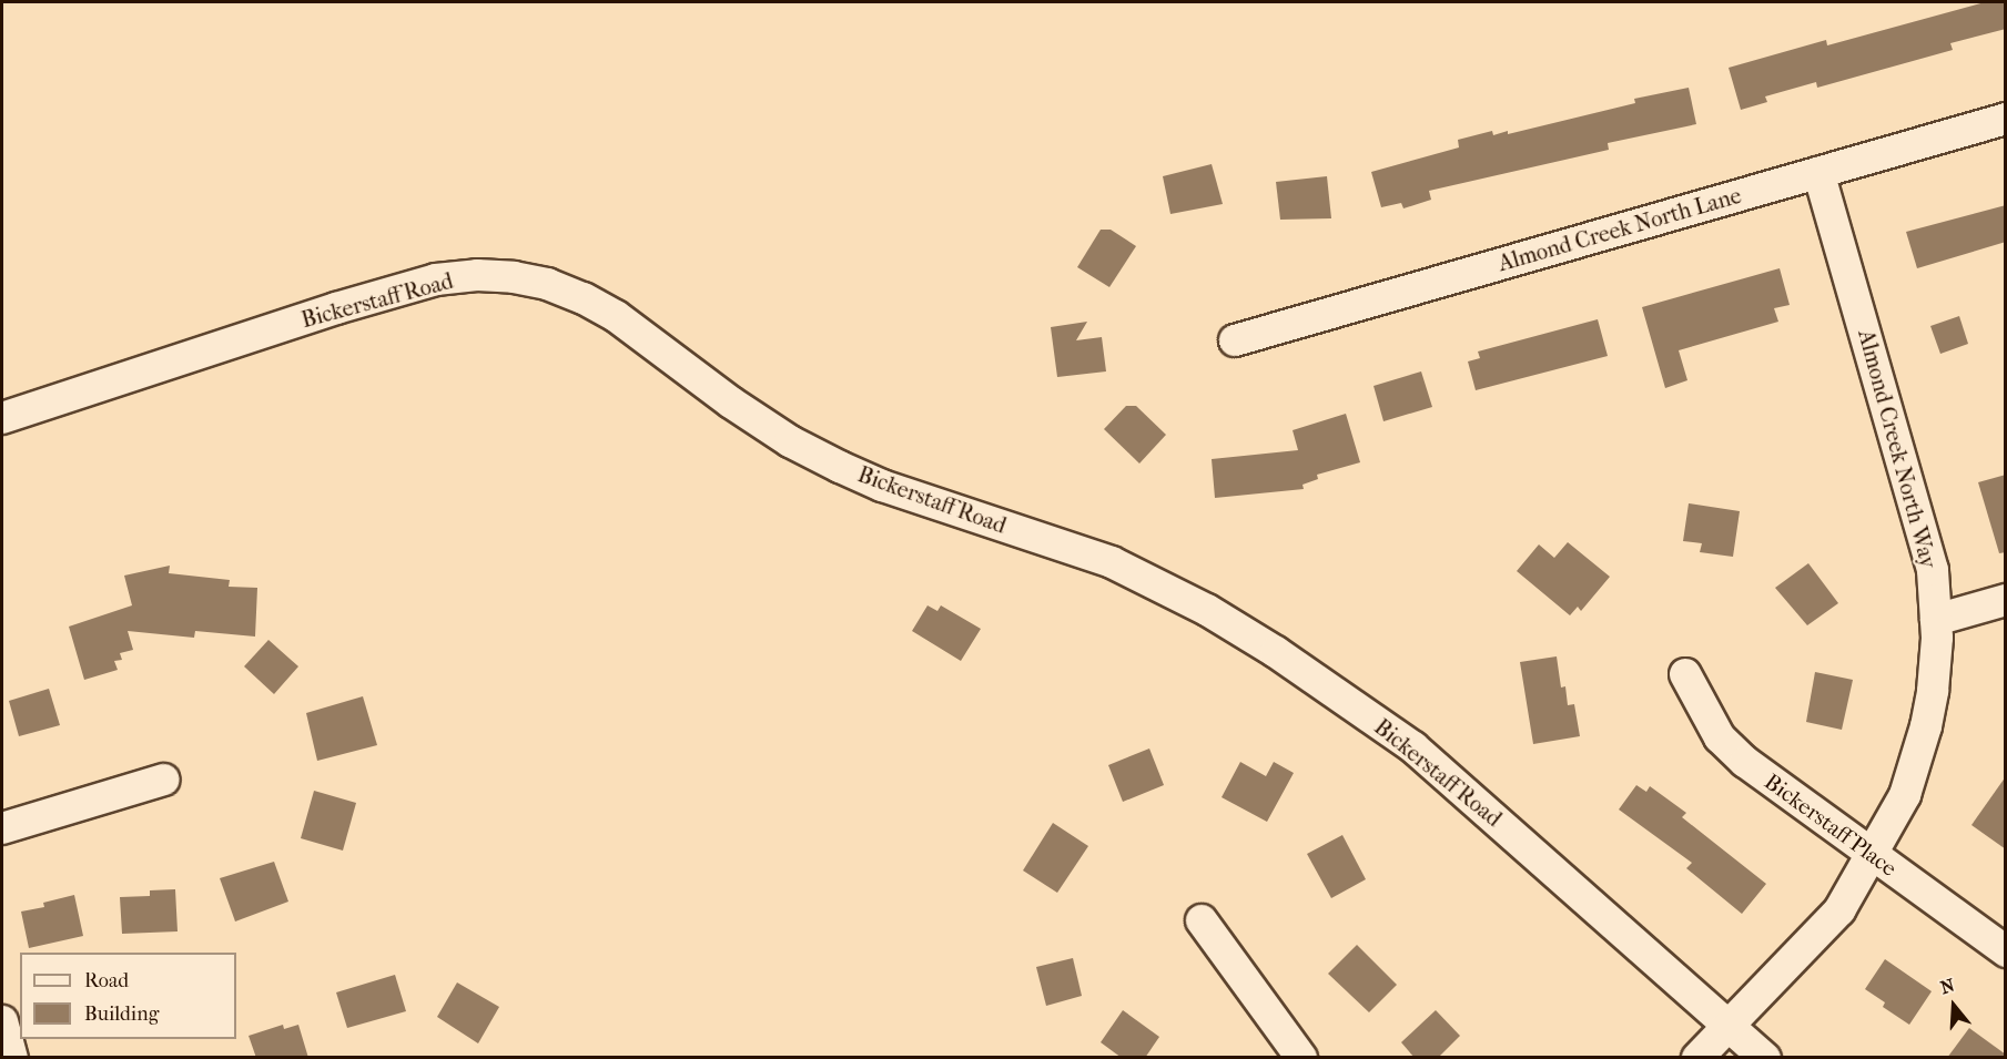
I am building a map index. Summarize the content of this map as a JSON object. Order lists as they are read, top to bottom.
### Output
{
  "streets": {
    "street": [
      "Almond Creek North Lane",
      "Bickerstaff Road",
      "Almond Creek North Way",
      "Bickerstaff Place"
    ]
  },
  "crossings": [
    ["Almond Creek North Lane", "Almond Creek North Way"],
    ["Bickerstaff Road", "Almond Creek North Way"],
    ["Almond Creek North Way", "Bickerstaff Place"]
  ],
  "legend": ["Road", "Building"],
  "north": "top"
}
